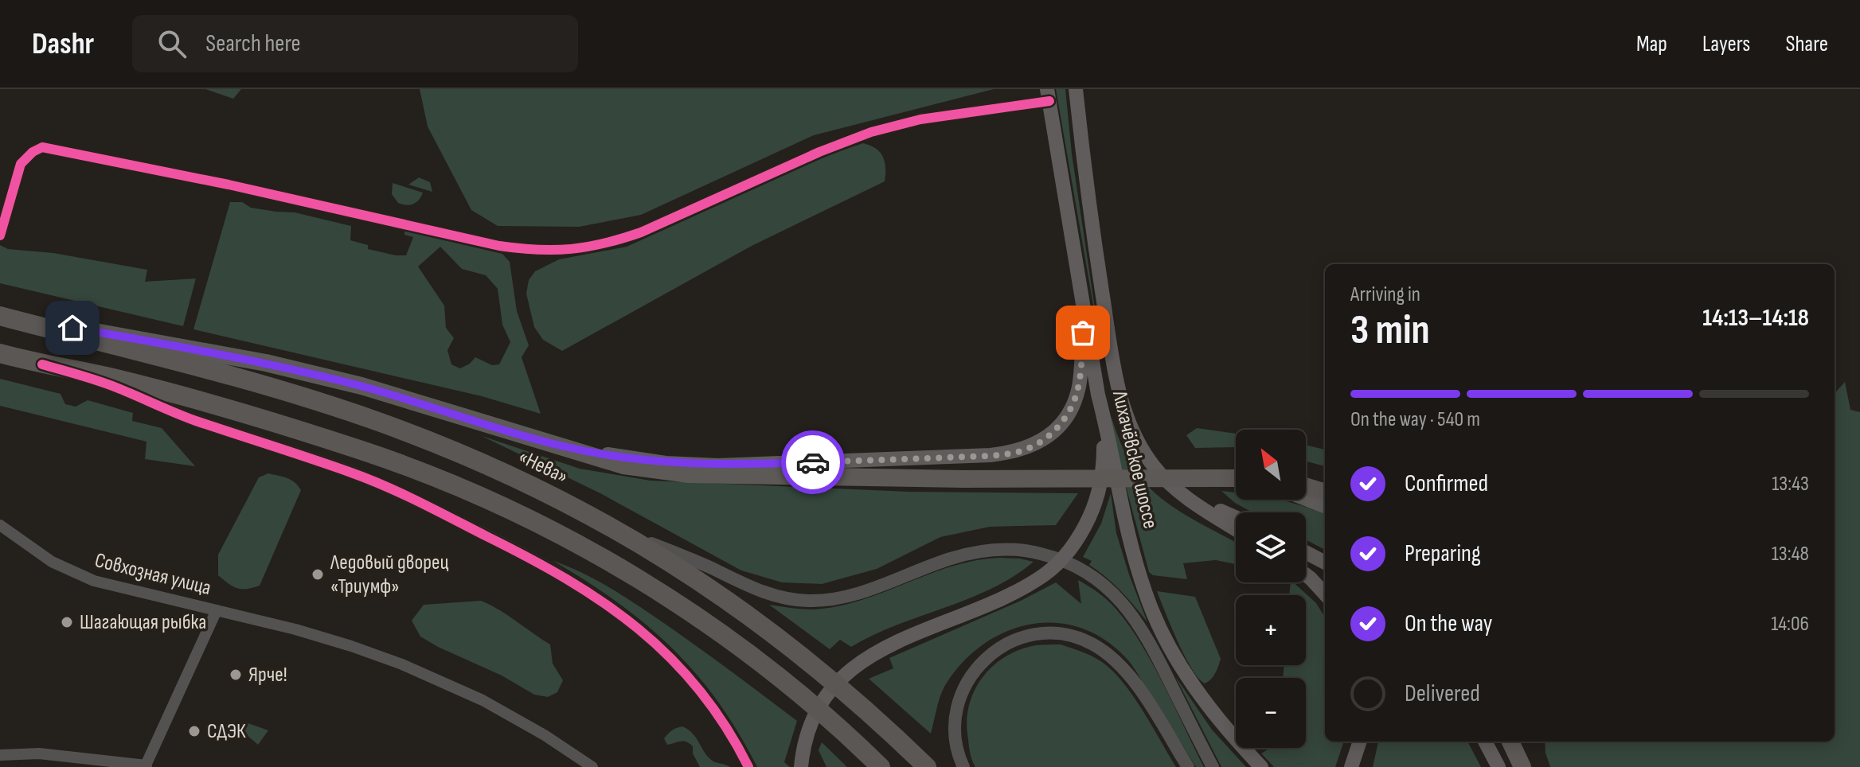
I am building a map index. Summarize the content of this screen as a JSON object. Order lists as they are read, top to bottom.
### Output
{
  "streets": {
    "highway": ["«Нева»"],
    "main road": ["Лихачёвское шоссе"],
    "street": ["Совхозная улица"]
  },
  "places": [
    "Ледовый дворец «Триумф»",
    "Шагающая рыбка",
    "Ярче!",
    "СДЭК"
  ],
  "north": "top left",
  "page": {
    "header": "Dashr",
    "search": "Search here",
    "nav": ["Map", "Layers", "Share"],
    "heading": ["3 min", "Arriving in", "14:13–14:18"],
    "bar": "On the way · 540 m",
    "map_buttons": ["+", "−"],
    "list": [
      ["Confirmed", "13:43"],
      ["Preparing", "13:48"],
      ["On the way", "14:06"],
      "Delivered"
    ]
  }
}
